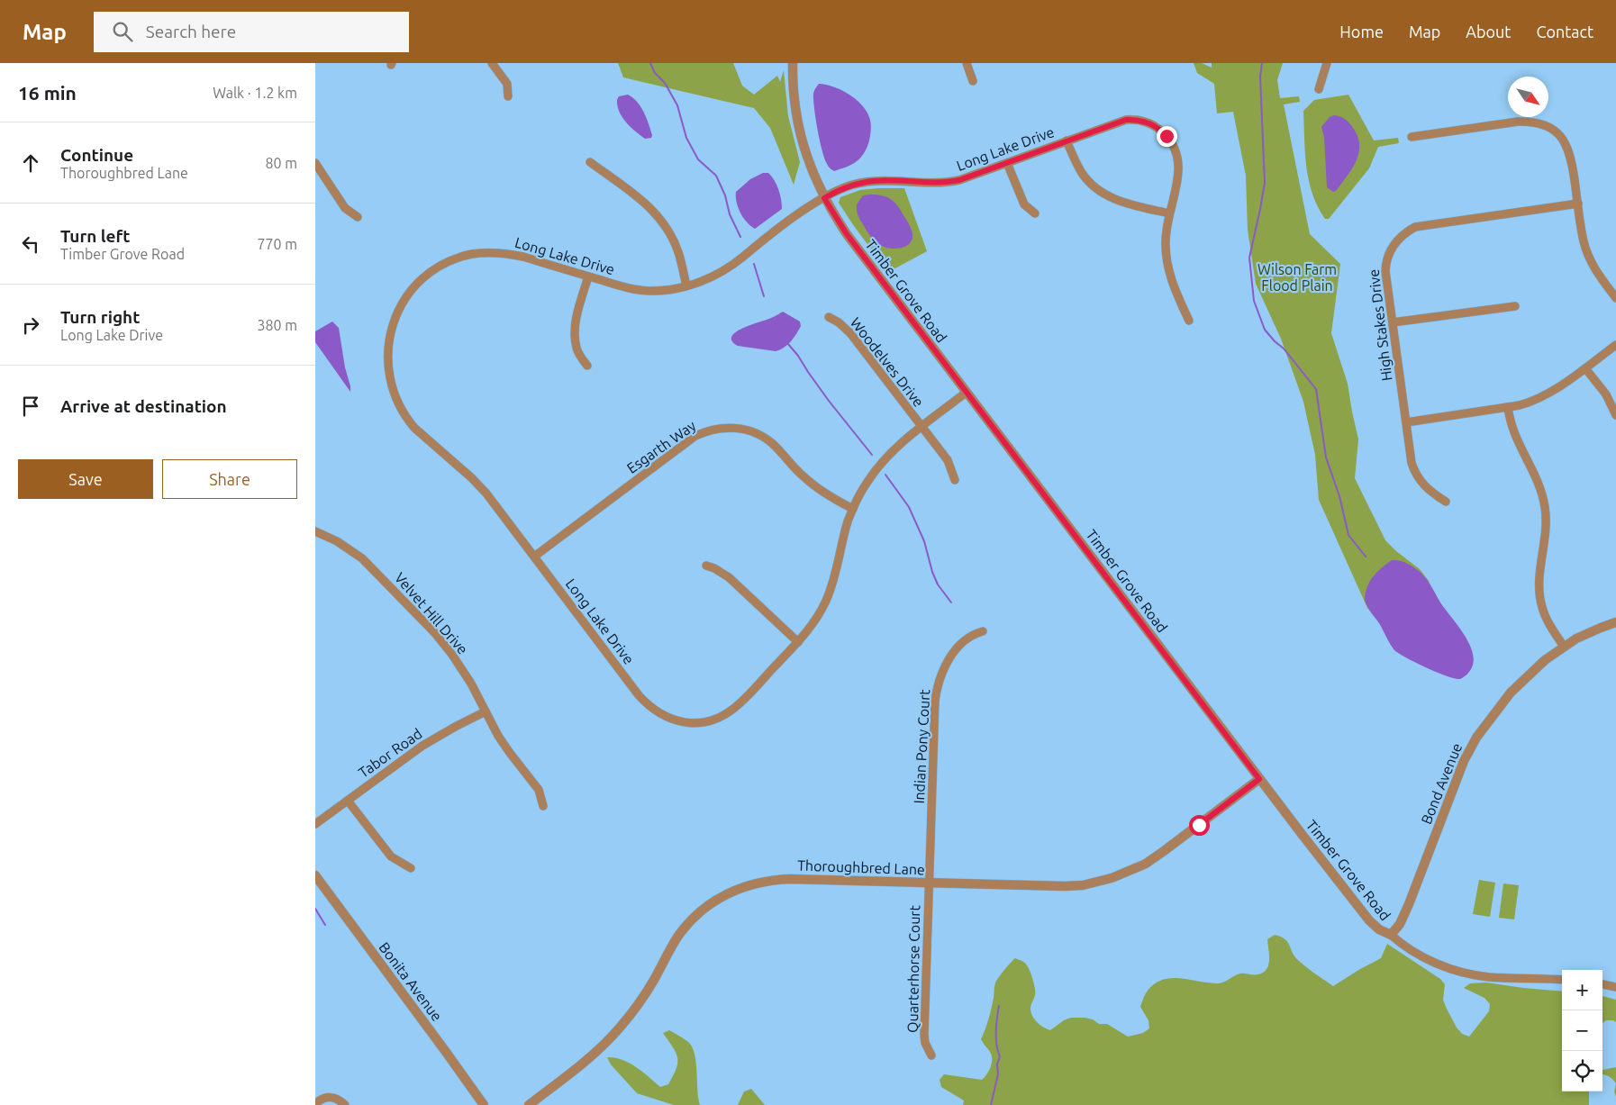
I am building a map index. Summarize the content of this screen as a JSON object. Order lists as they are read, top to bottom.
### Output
{
  "streets": {
    "street": [
      "Long Lake Drive",
      "Timber Grove Road",
      "High Stakes Drive",
      "Woodelves Drive",
      "Esgarth Way",
      "Velvet Hill Drive",
      "Indian Pony Court",
      "Tabor Road",
      "Bond Avenue",
      "Thoroughbred Lane",
      "Quarterhorse Court",
      "Bonita Avenue"
    ]
  },
  "crossings": [
    ["Long Lake Drive", "Timber Grove Road"],
    ["Long Lake Drive", "Woodelves Drive"],
    ["Long Lake Drive", "Esgarth Way"],
    ["Timber Grove Road", "Bond Avenue"],
    ["Timber Grove Road", "Thoroughbred Lane"],
    ["Velvet Hill Drive", "Tabor Road"],
    ["Indian Pony Court", "Thoroughbred Lane"],
    ["Indian Pony Court", "Quarterhorse Court"],
    ["Thoroughbred Lane", "Quarterhorse Court"]
  ],
  "parks": ["Wilson Farm Flood Plain"],
  "north": "bottom right",
  "page": {
    "header": "Map",
    "search": "Search here",
    "nav": [
      "Home",
      "Map",
      "About",
      "Contact"
    ],
    "heading": ["16 min", "Walk · 1.2 km"],
    "list": [
      ["Continue", "Thoroughbred Lane", "80 m"],
      ["Turn left", "Timber Grove Road", "770 m"],
      ["Turn right", "Long Lake Drive", "380 m"],
      "Arrive at destination"
    ],
    "buttons": ["Save", "Share"],
    "map_buttons": ["+", "−"]
  }
}
